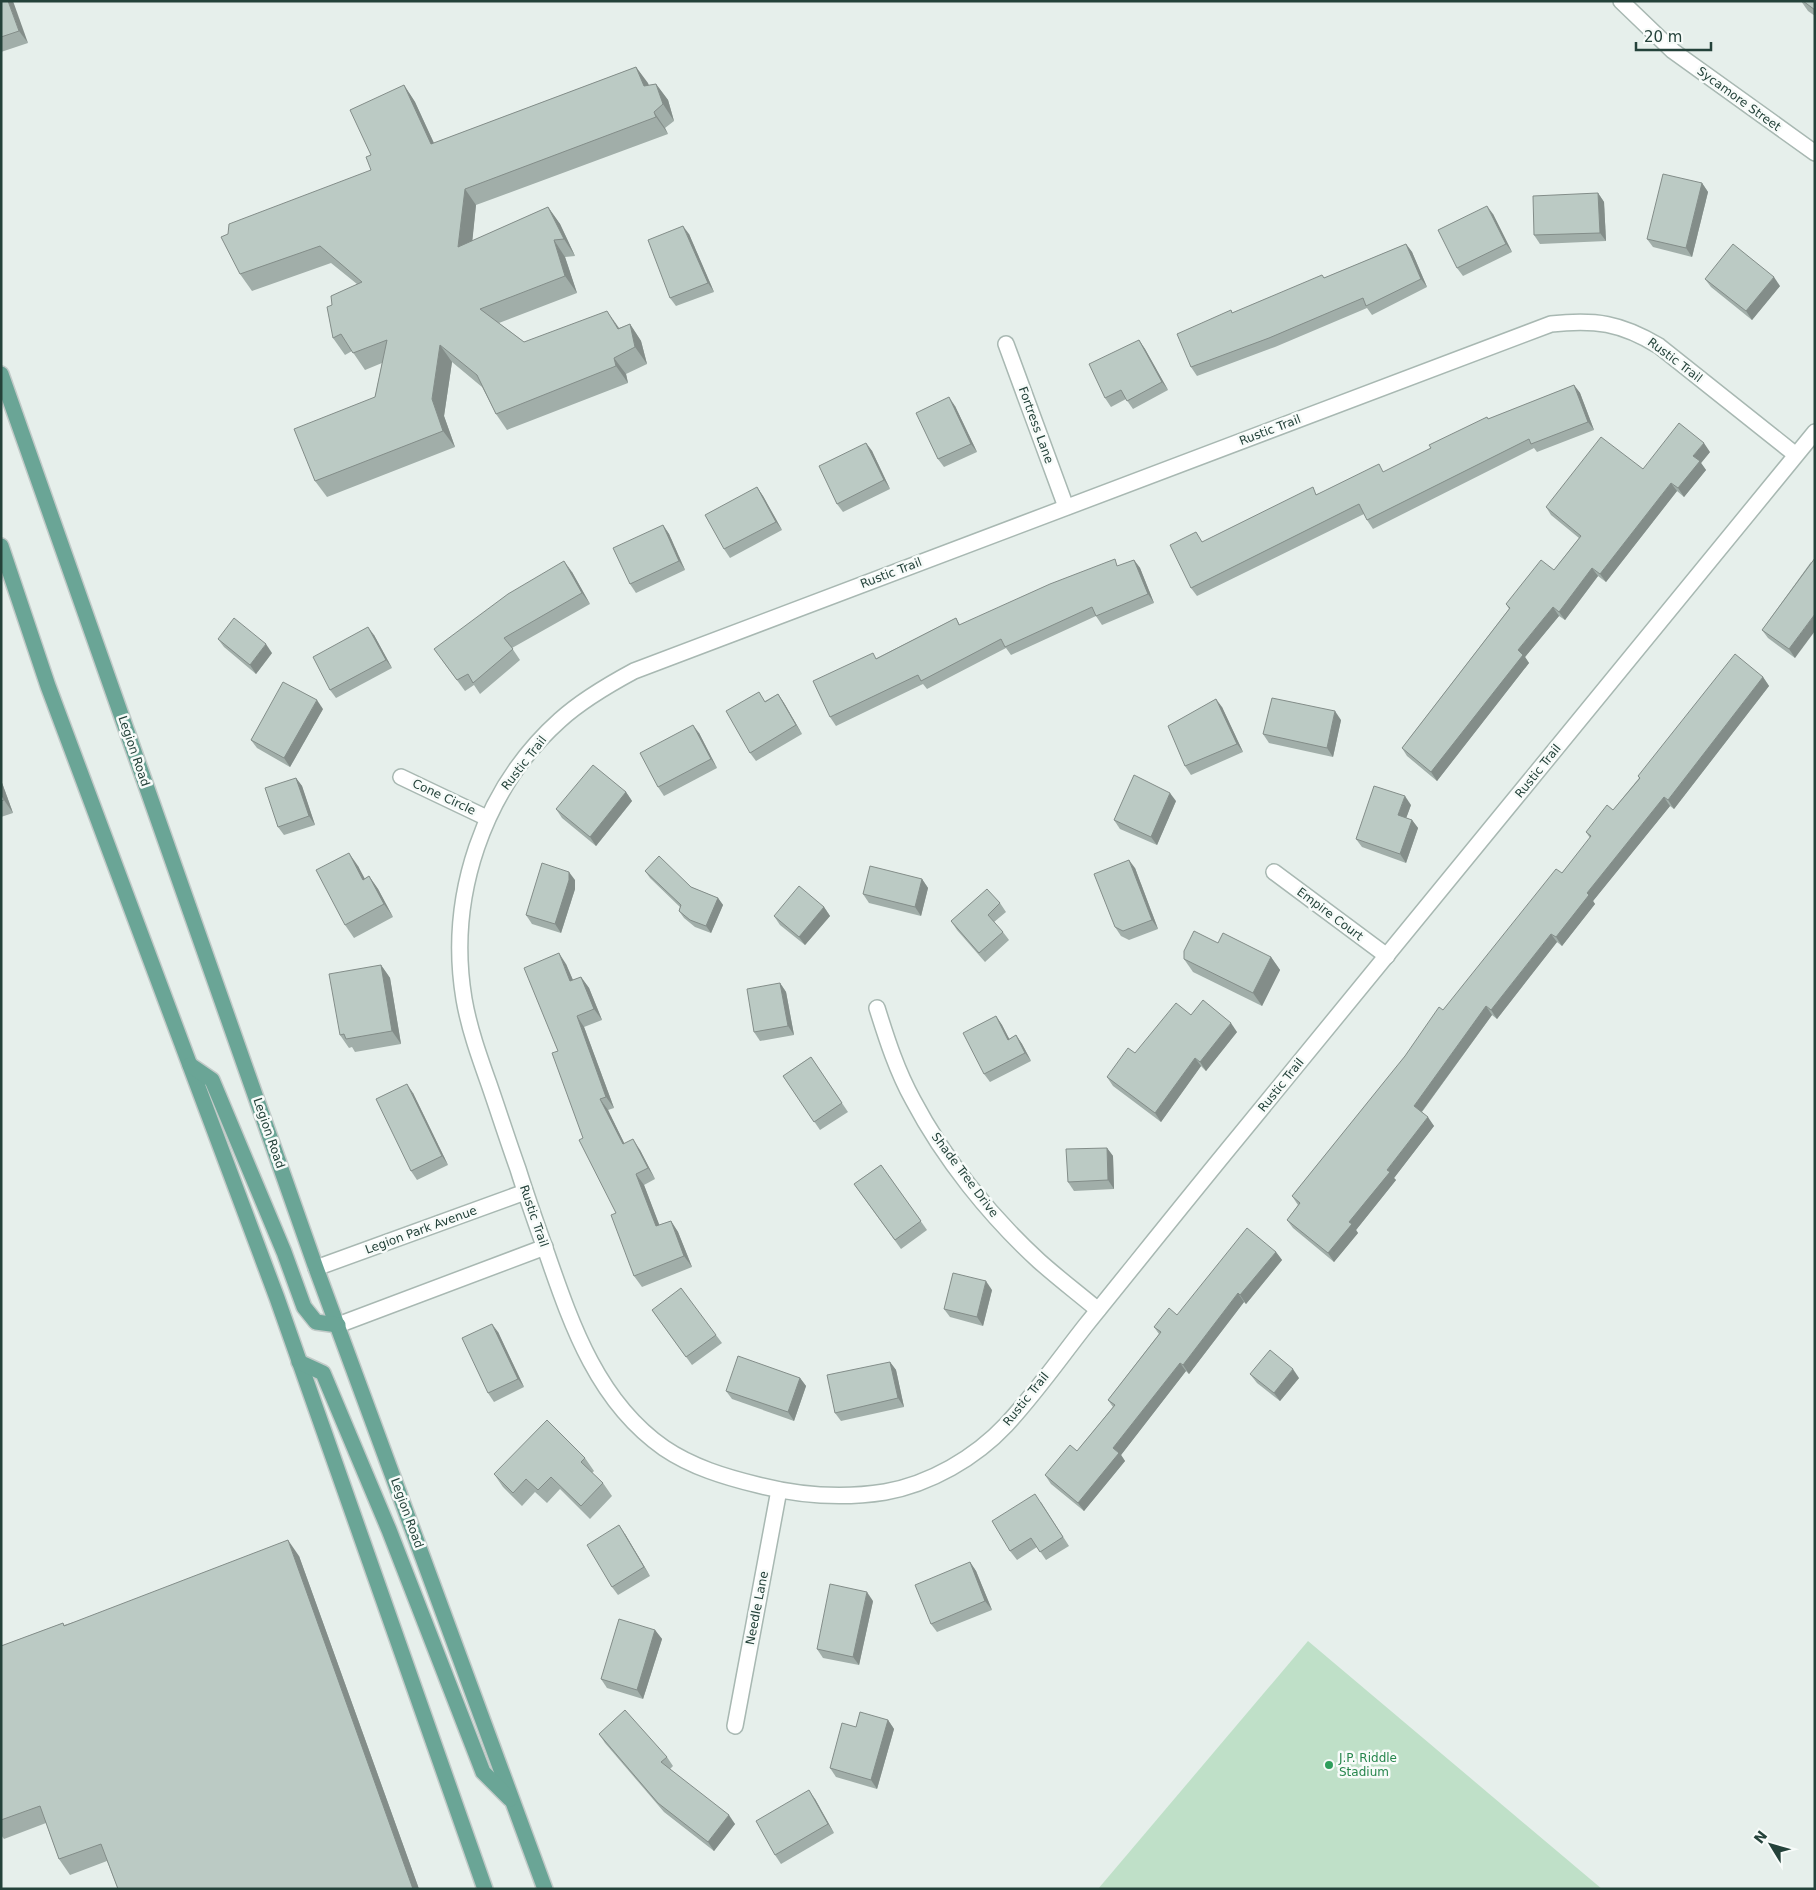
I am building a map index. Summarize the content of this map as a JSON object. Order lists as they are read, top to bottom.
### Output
{
  "streets": {
    "main road": ["Legion Road"],
    "street": [
      "Sycamore Street",
      "Rustic Trail",
      "Fortress Lane",
      "Cone Circle",
      "Empire Court",
      "Shade Tree Drive",
      "Legion Park Avenue",
      "Needle Lane"
    ]
  },
  "crossings": [
    ["Rustic Trail", "Fortress Lane"],
    ["Rustic Trail", "Cone Circle"],
    ["Rustic Trail", "Empire Court"],
    ["Rustic Trail", "Shade Tree Drive"],
    ["Rustic Trail", "Legion Park Avenue"],
    ["Rustic Trail", "Needle Lane"],
    ["Legion Road", "Legion Park Avenue"]
  ],
  "places": ["J.P. Riddle Stadium"],
  "scale_bar": "20 m",
  "north": "top left"
}
